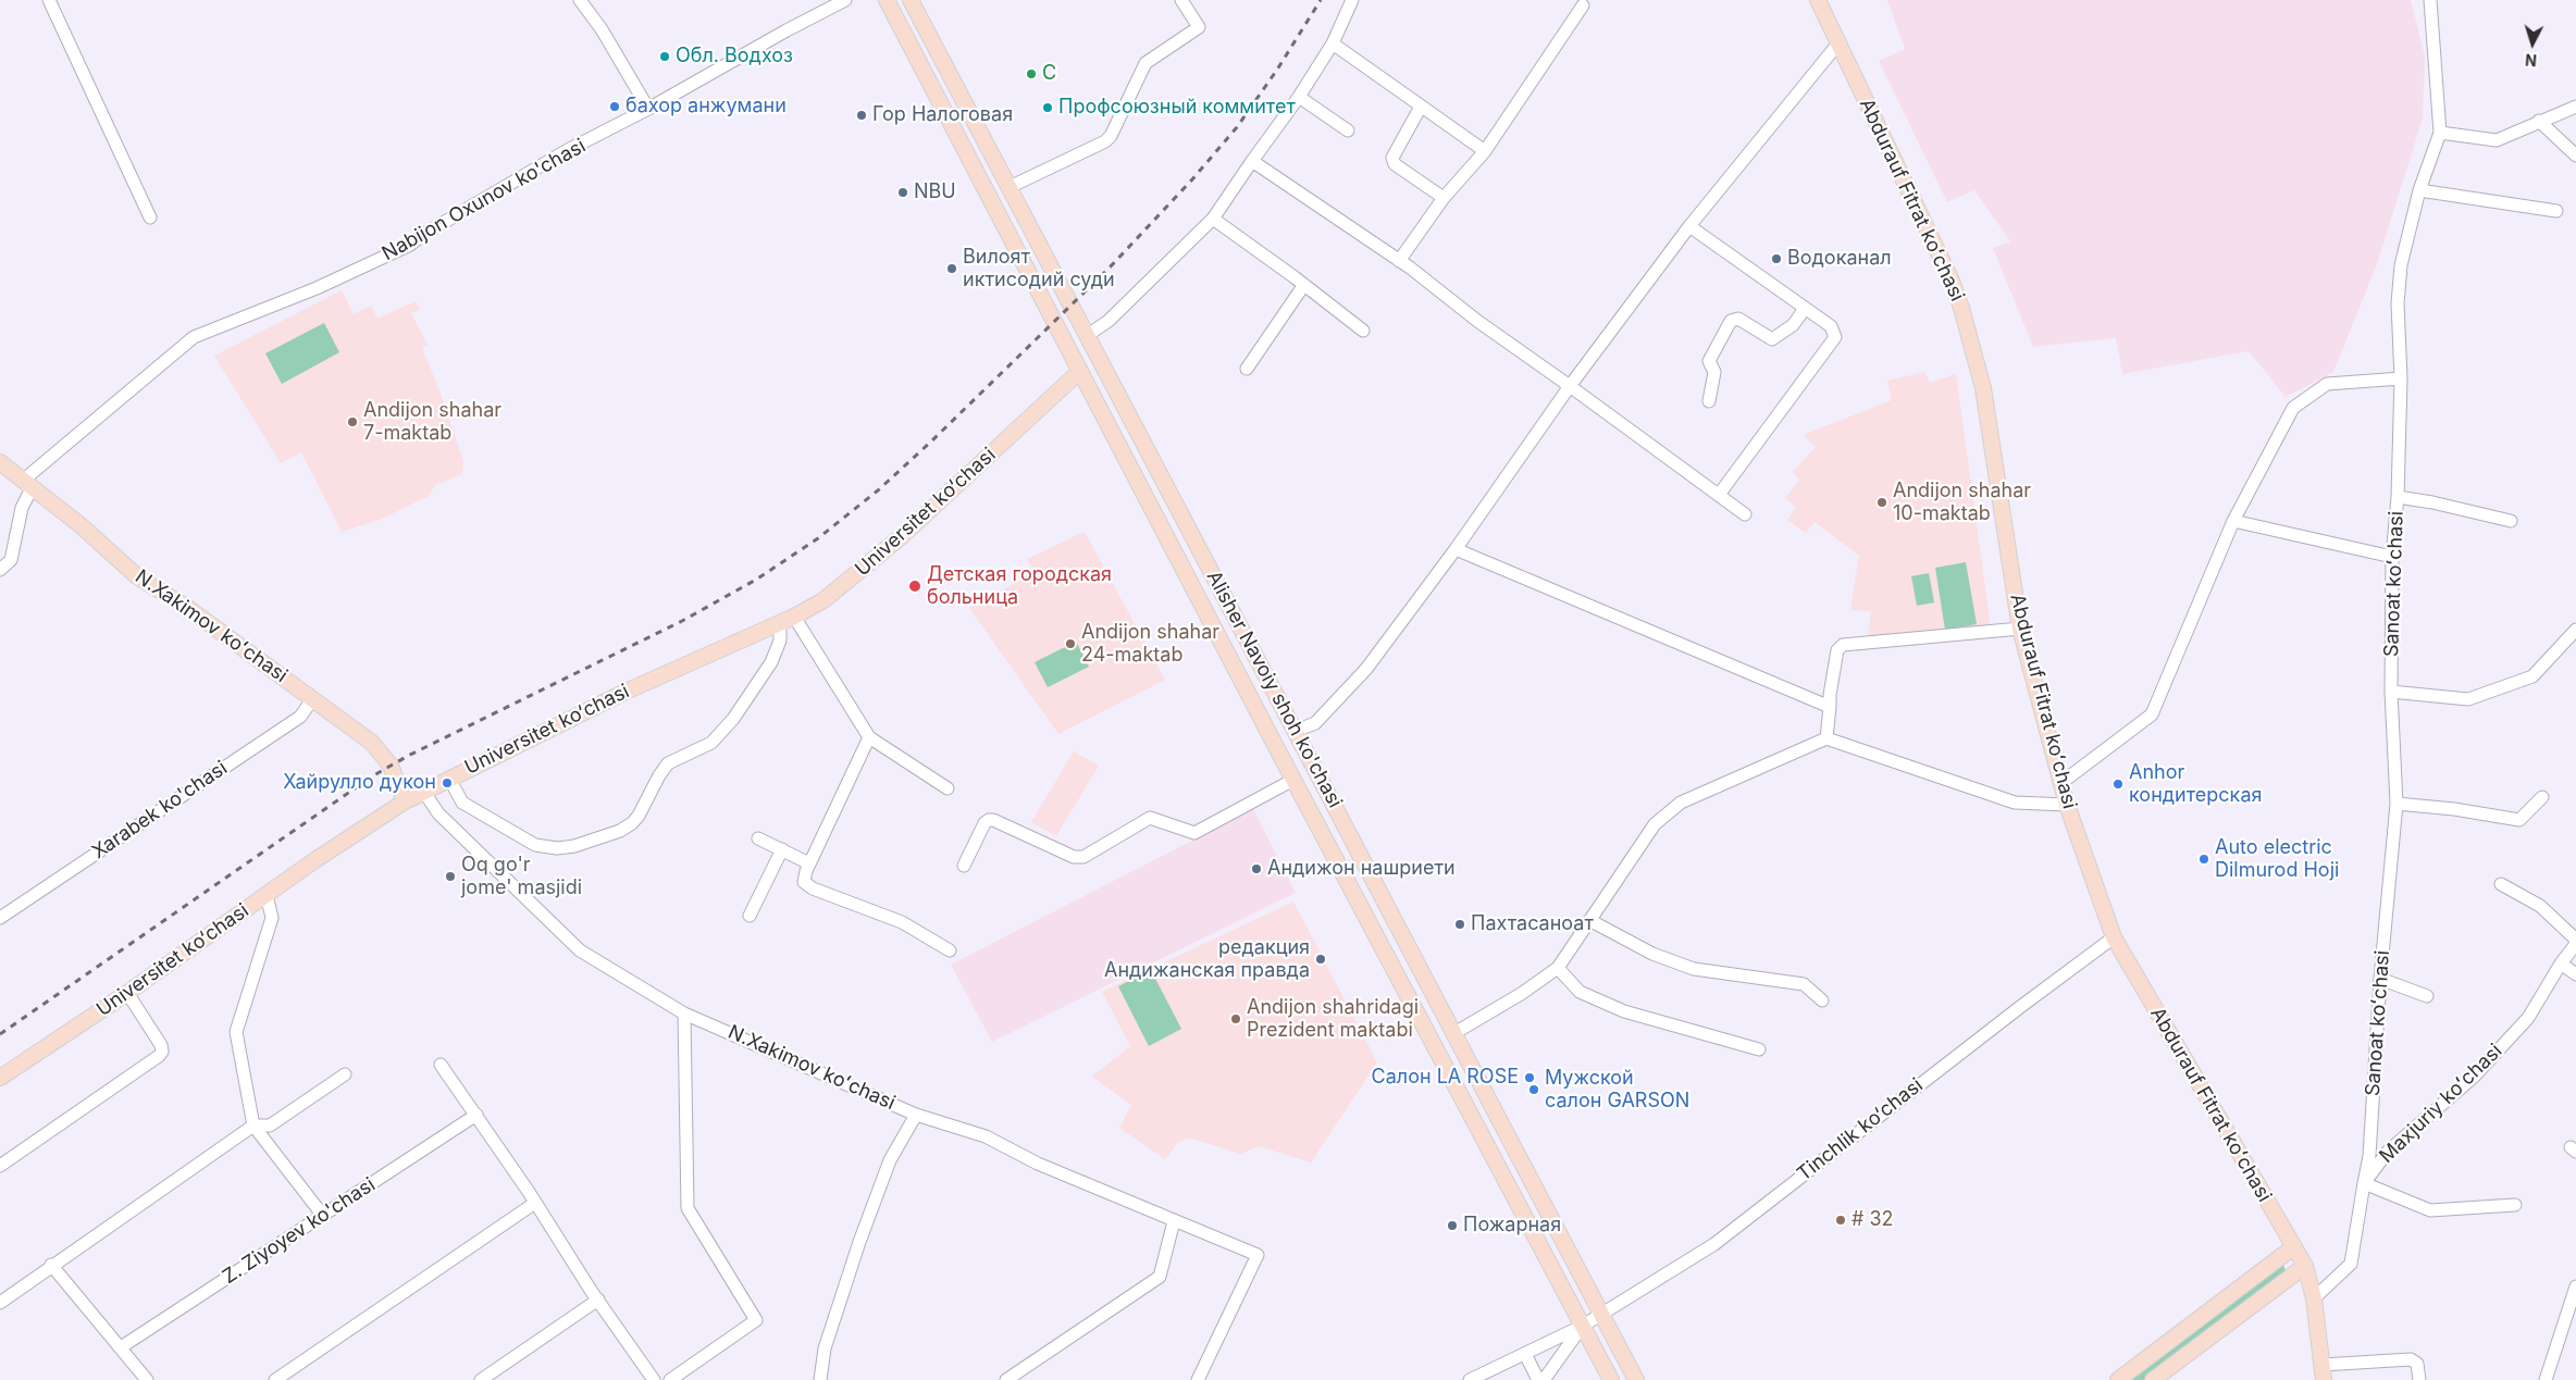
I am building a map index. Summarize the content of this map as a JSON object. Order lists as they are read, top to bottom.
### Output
{
  "streets": {
    "main road": [
      "Abdurauf Fitrat koʻchasi",
      "Universitet kо‘chasi",
      "N.Xakimov koʻchasi",
      "Alisher Navoiy shoh ko'chasi"
    ],
    "street": [
      "Nabijon Oxunov ko'chasi",
      "Sanoat koʻchasi",
      "Xarabek ko'chasi",
      "Maxjuriy koʻchasi",
      "Tinchlik kо‘chasi",
      "Z. Ziyoyev ko'chasi"
    ]
  },
  "crossings": [
    ["Nabijon Oxunov ko'chasi", "N.Xakimov koʻchasi"],
    ["Abdurauf Fitrat koʻchasi", "Maxjuriy koʻchasi"],
    ["Abdurauf Fitrat koʻchasi", "Tinchlik kо‘chasi"],
    ["Universitet kо‘chasi", "N.Xakimov koʻchasi"],
    ["Universitet kо‘chasi", "Alisher Navoiy shoh ko'chasi"],
    ["Sanoat koʻchasi", "Maxjuriy koʻchasi"],
    ["N.Xakimov koʻchasi", "Xarabek ko'chasi"],
    ["Alisher Navoiy shoh ko'chasi", "Tinchlik kо‘chasi"]
  ],
  "places": [
    "Обл. Водхоз",
    "С",
    "бахор анжумани",
    "Профсоюзный коммитет",
    "Гор Налоговая",
    "NBU",
    "Водоканал",
    "Вилоят иктисодий суди",
    "Andijon shahar 7-maktab",
    "Andijon shahar 10-maktab",
    "Детская городская больница",
    "Andijon shahar 24-maktab",
    "Хайрулло дукон",
    "Anhor кондитерская",
    "Auto electric Dilmurod Hoji",
    "Андижон нашриети",
    "Oq go'r jome' masjidi",
    "Пахтасаноат",
    "редакция Андижанская правда",
    "Andijon shahridagi Prezident maktabi",
    "Салон LA ROSE",
    "Мужской салон GARSON",
    "# 32",
    "Пожарная"
  ],
  "north": "bottom"
}
